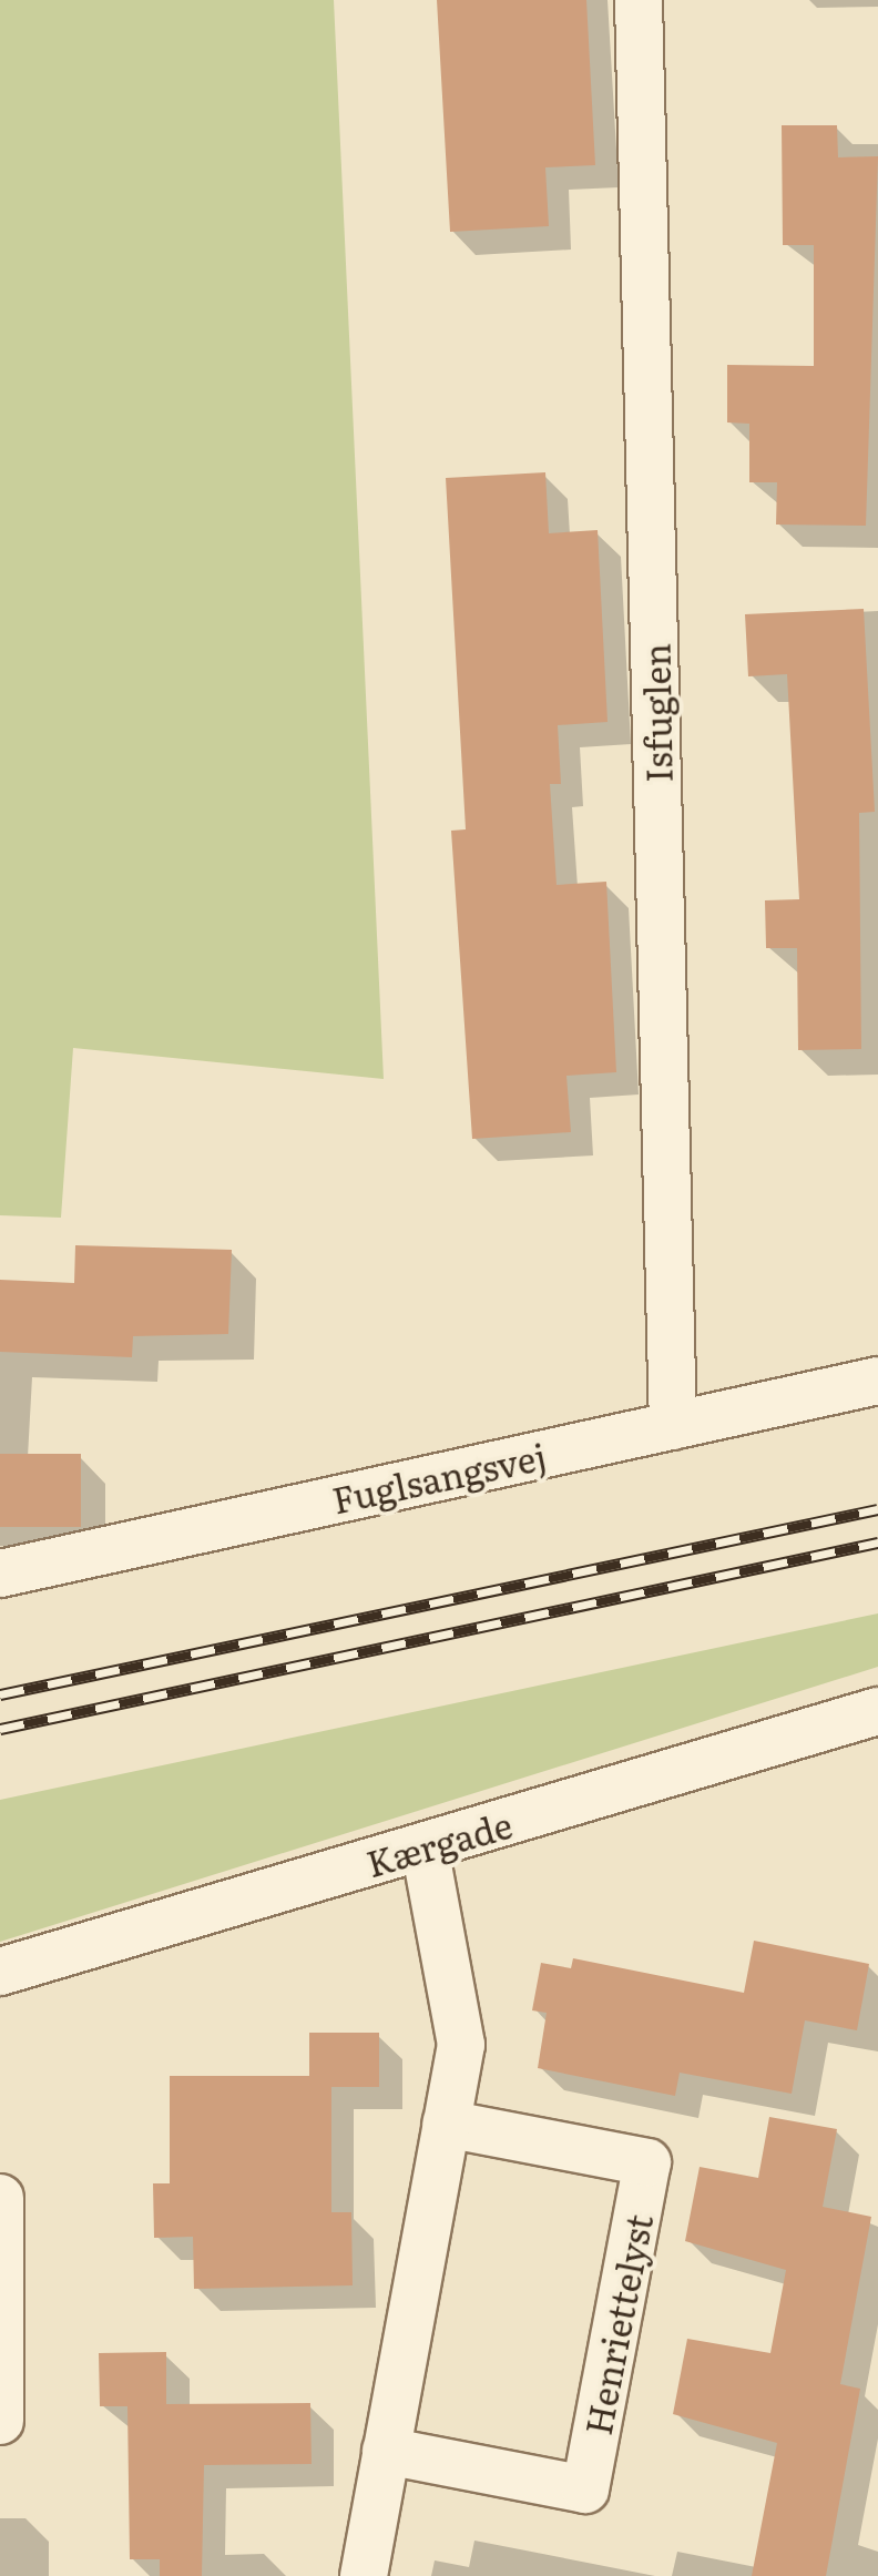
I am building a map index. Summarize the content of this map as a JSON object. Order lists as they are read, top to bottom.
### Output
{
  "streets": {
    "street": [
      "Isfuglen",
      "Fuglsangsvej",
      "Kærgade",
      "Henriettelyst"
    ]
  },
  "crossings": [
    ["Isfuglen", "Fuglsangsvej"]
  ]
}
